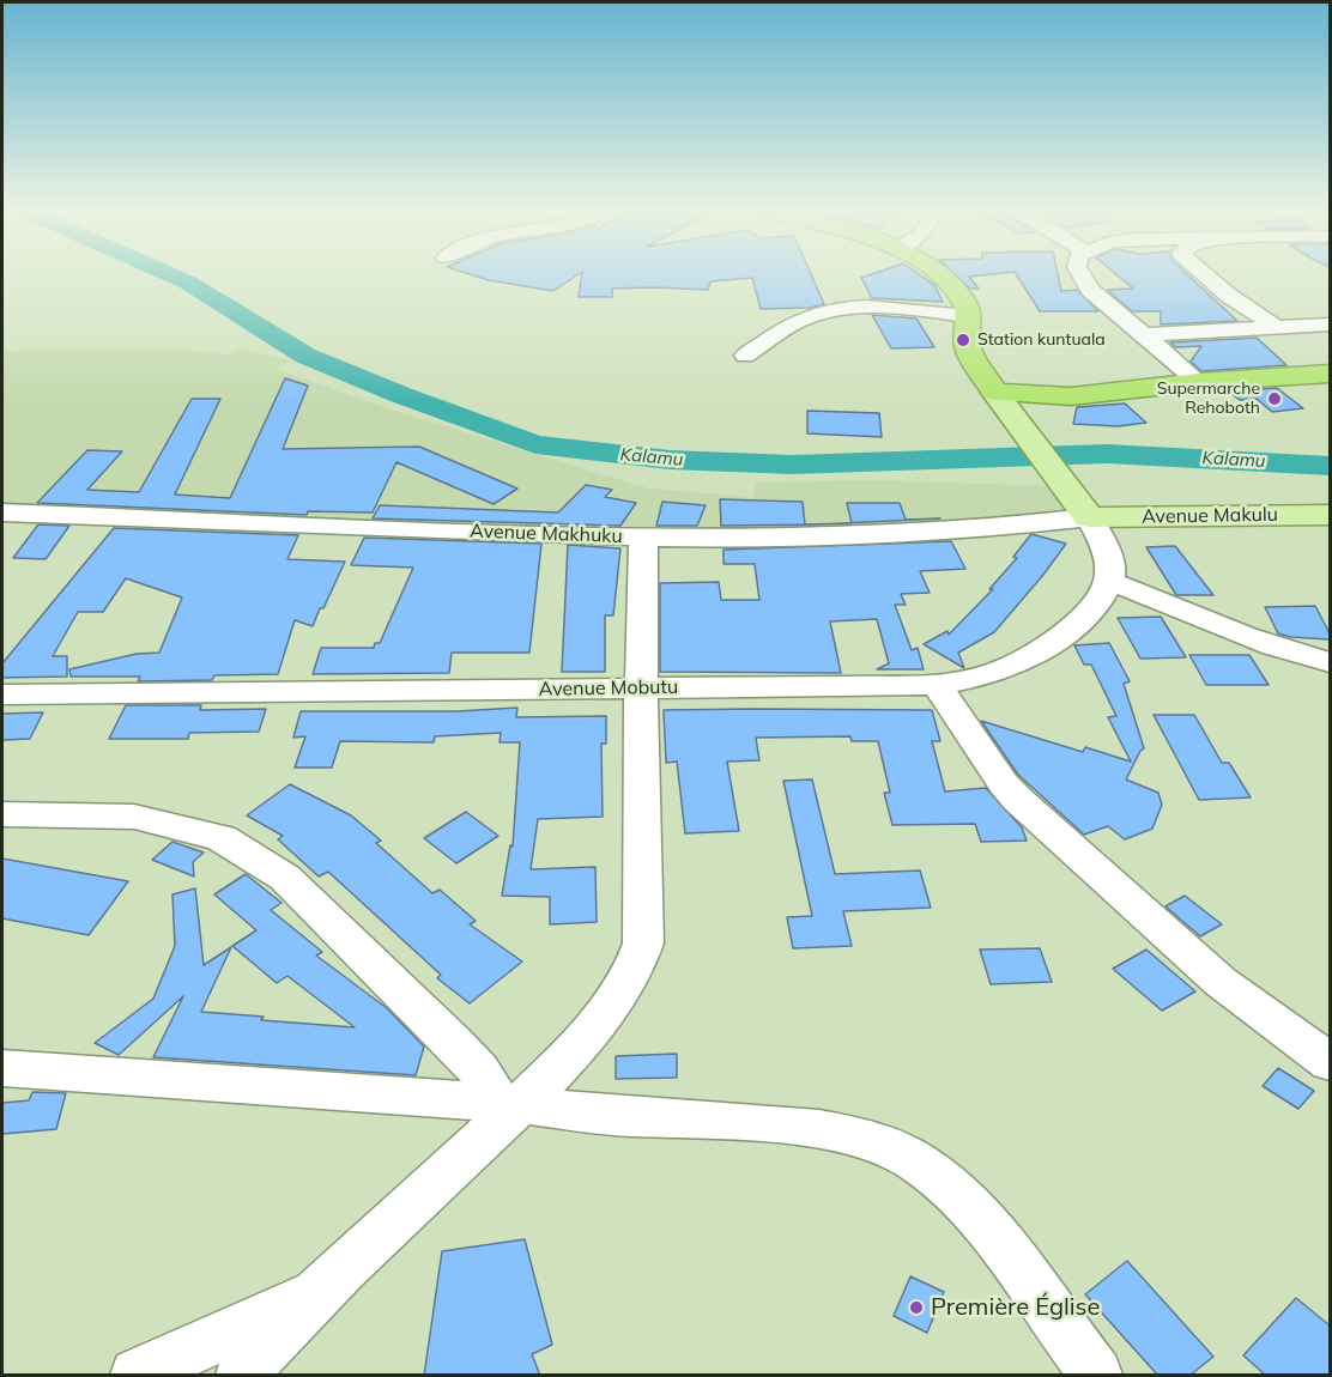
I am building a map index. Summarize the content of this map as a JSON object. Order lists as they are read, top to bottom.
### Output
{
  "streets": {
    "main road": ["Avenue Makulu"],
    "street": ["Avenue Makhuku", "Avenue Mobutu"]
  },
  "crossings": [
    ["Avenue Makulu", "Avenue Makhuku"]
  ],
  "water": ["Kalamu"],
  "places": ["Station kuntuala", "Supermarche Rehoboth", "Première Église"]
}
